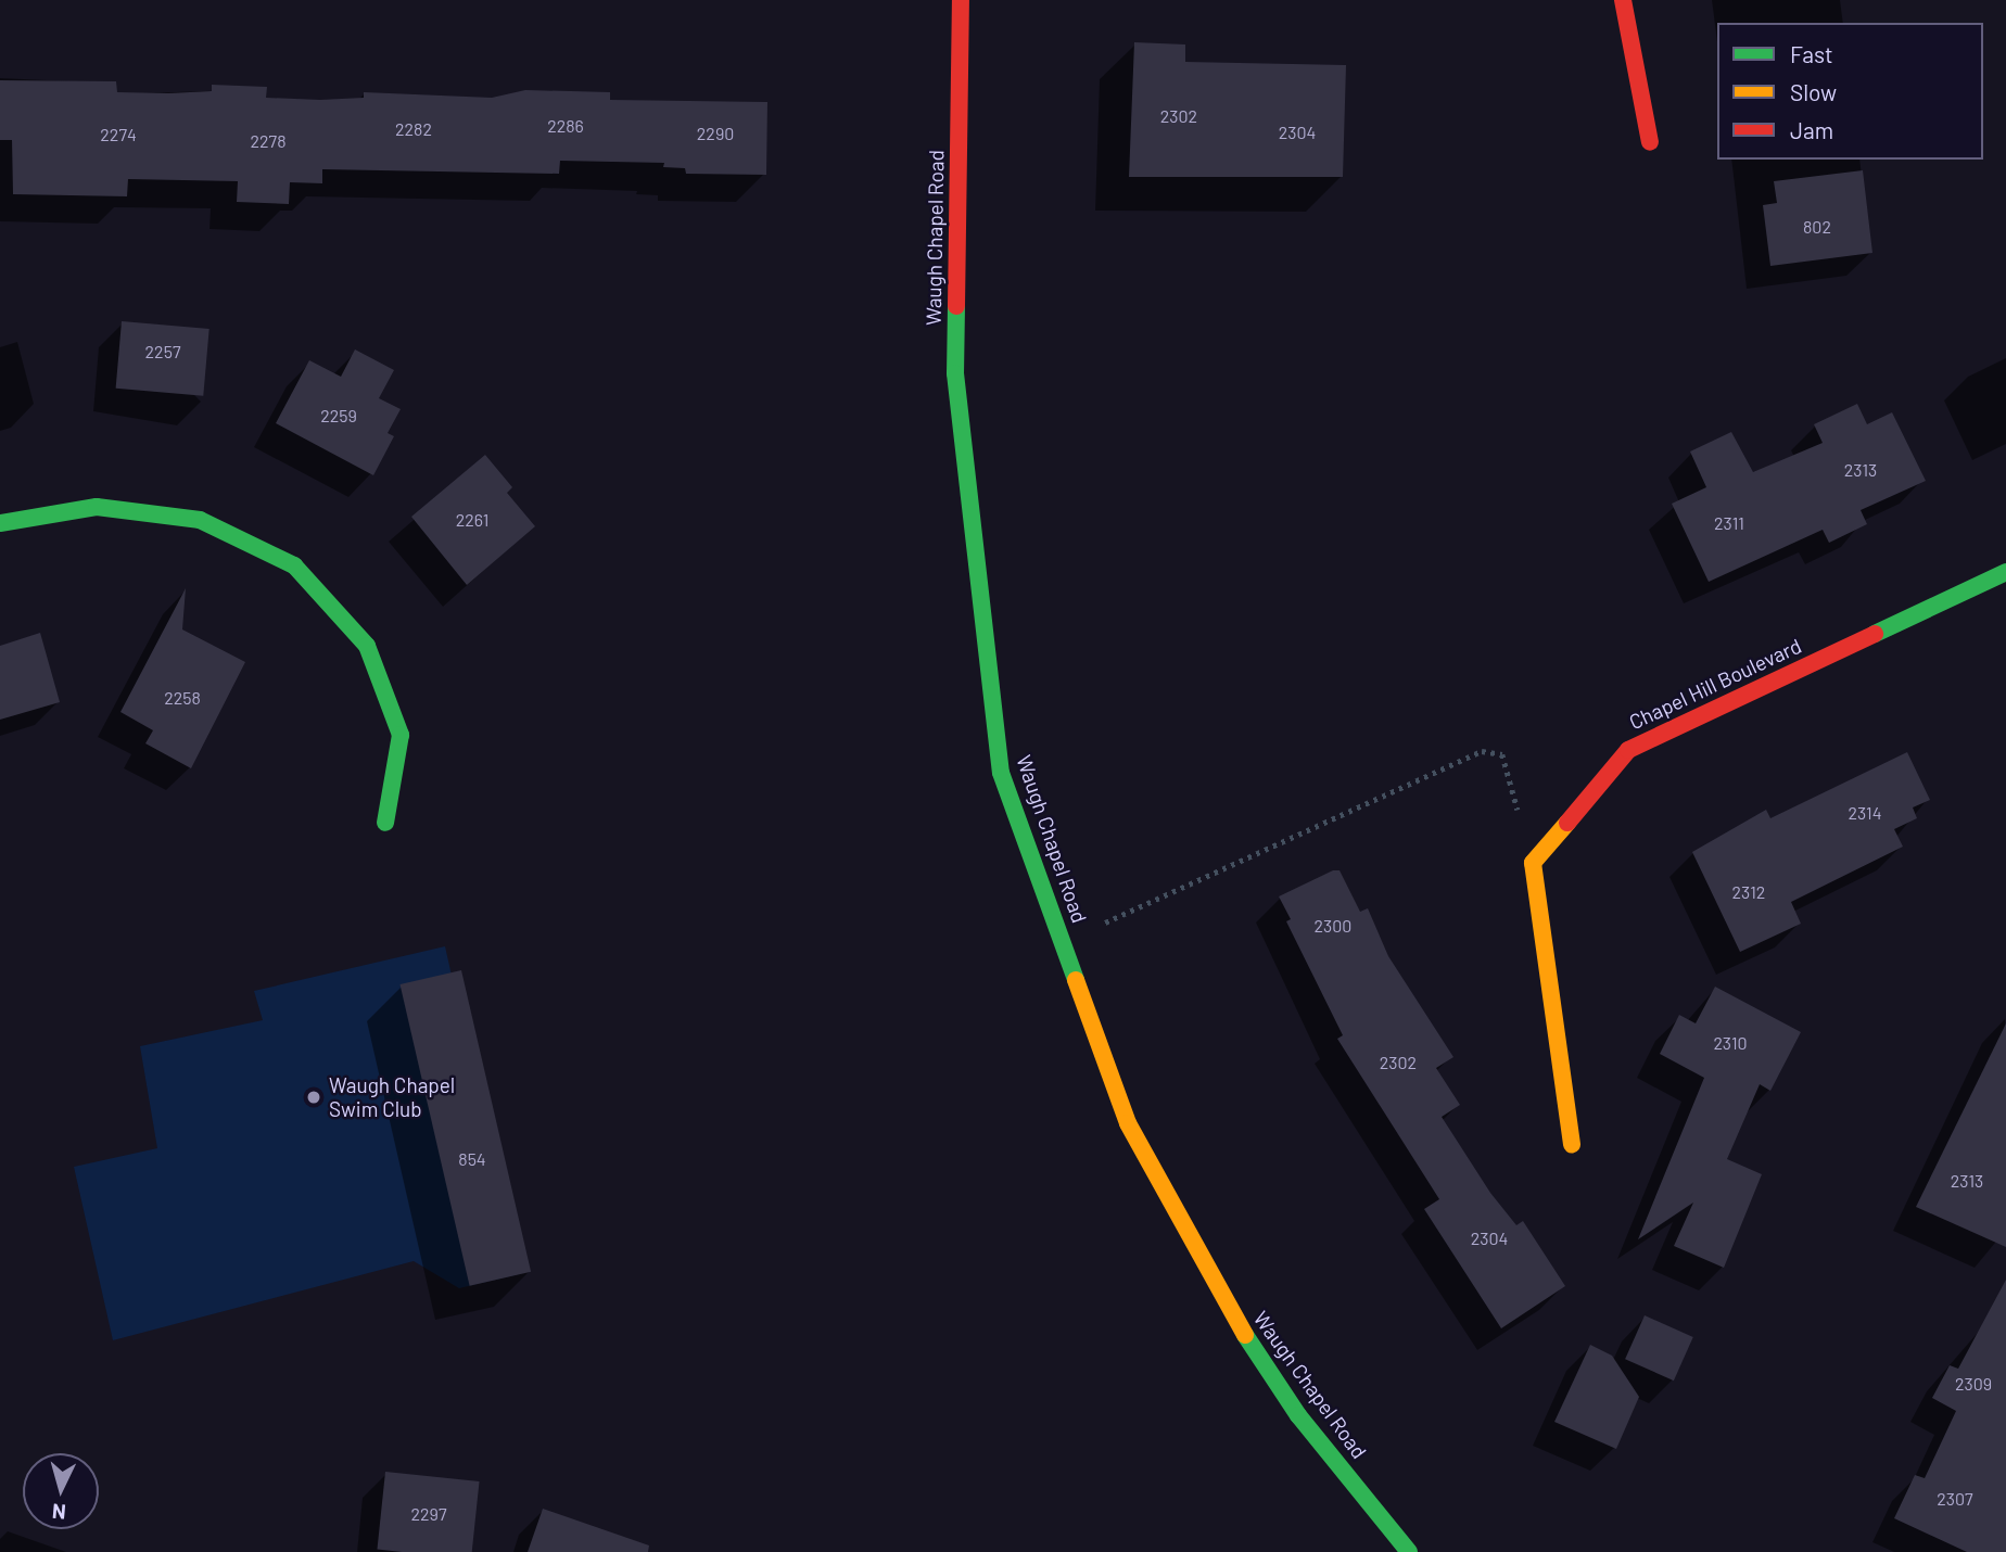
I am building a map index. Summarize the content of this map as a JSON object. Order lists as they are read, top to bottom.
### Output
{
  "streets": {
    "main road": ["Waugh Chapel Road", "Chapel Hill Boulevard"]
  },
  "places": ["Waugh Chapel Swim Club"],
  "house_numbers": [
    "2302",
    "2286",
    "2282",
    "2304",
    "2290",
    "2274",
    "2278",
    "802",
    "2257",
    "2259",
    "2313",
    "2261",
    "2311",
    "2258",
    "2314",
    "2312",
    "2300",
    "2310",
    "2302",
    "854",
    "2313",
    "2304",
    "2309",
    "2307",
    "2297"
  ],
  "legend": ["Fast", "Slow", "Jam"],
  "north": "bottom"
}
